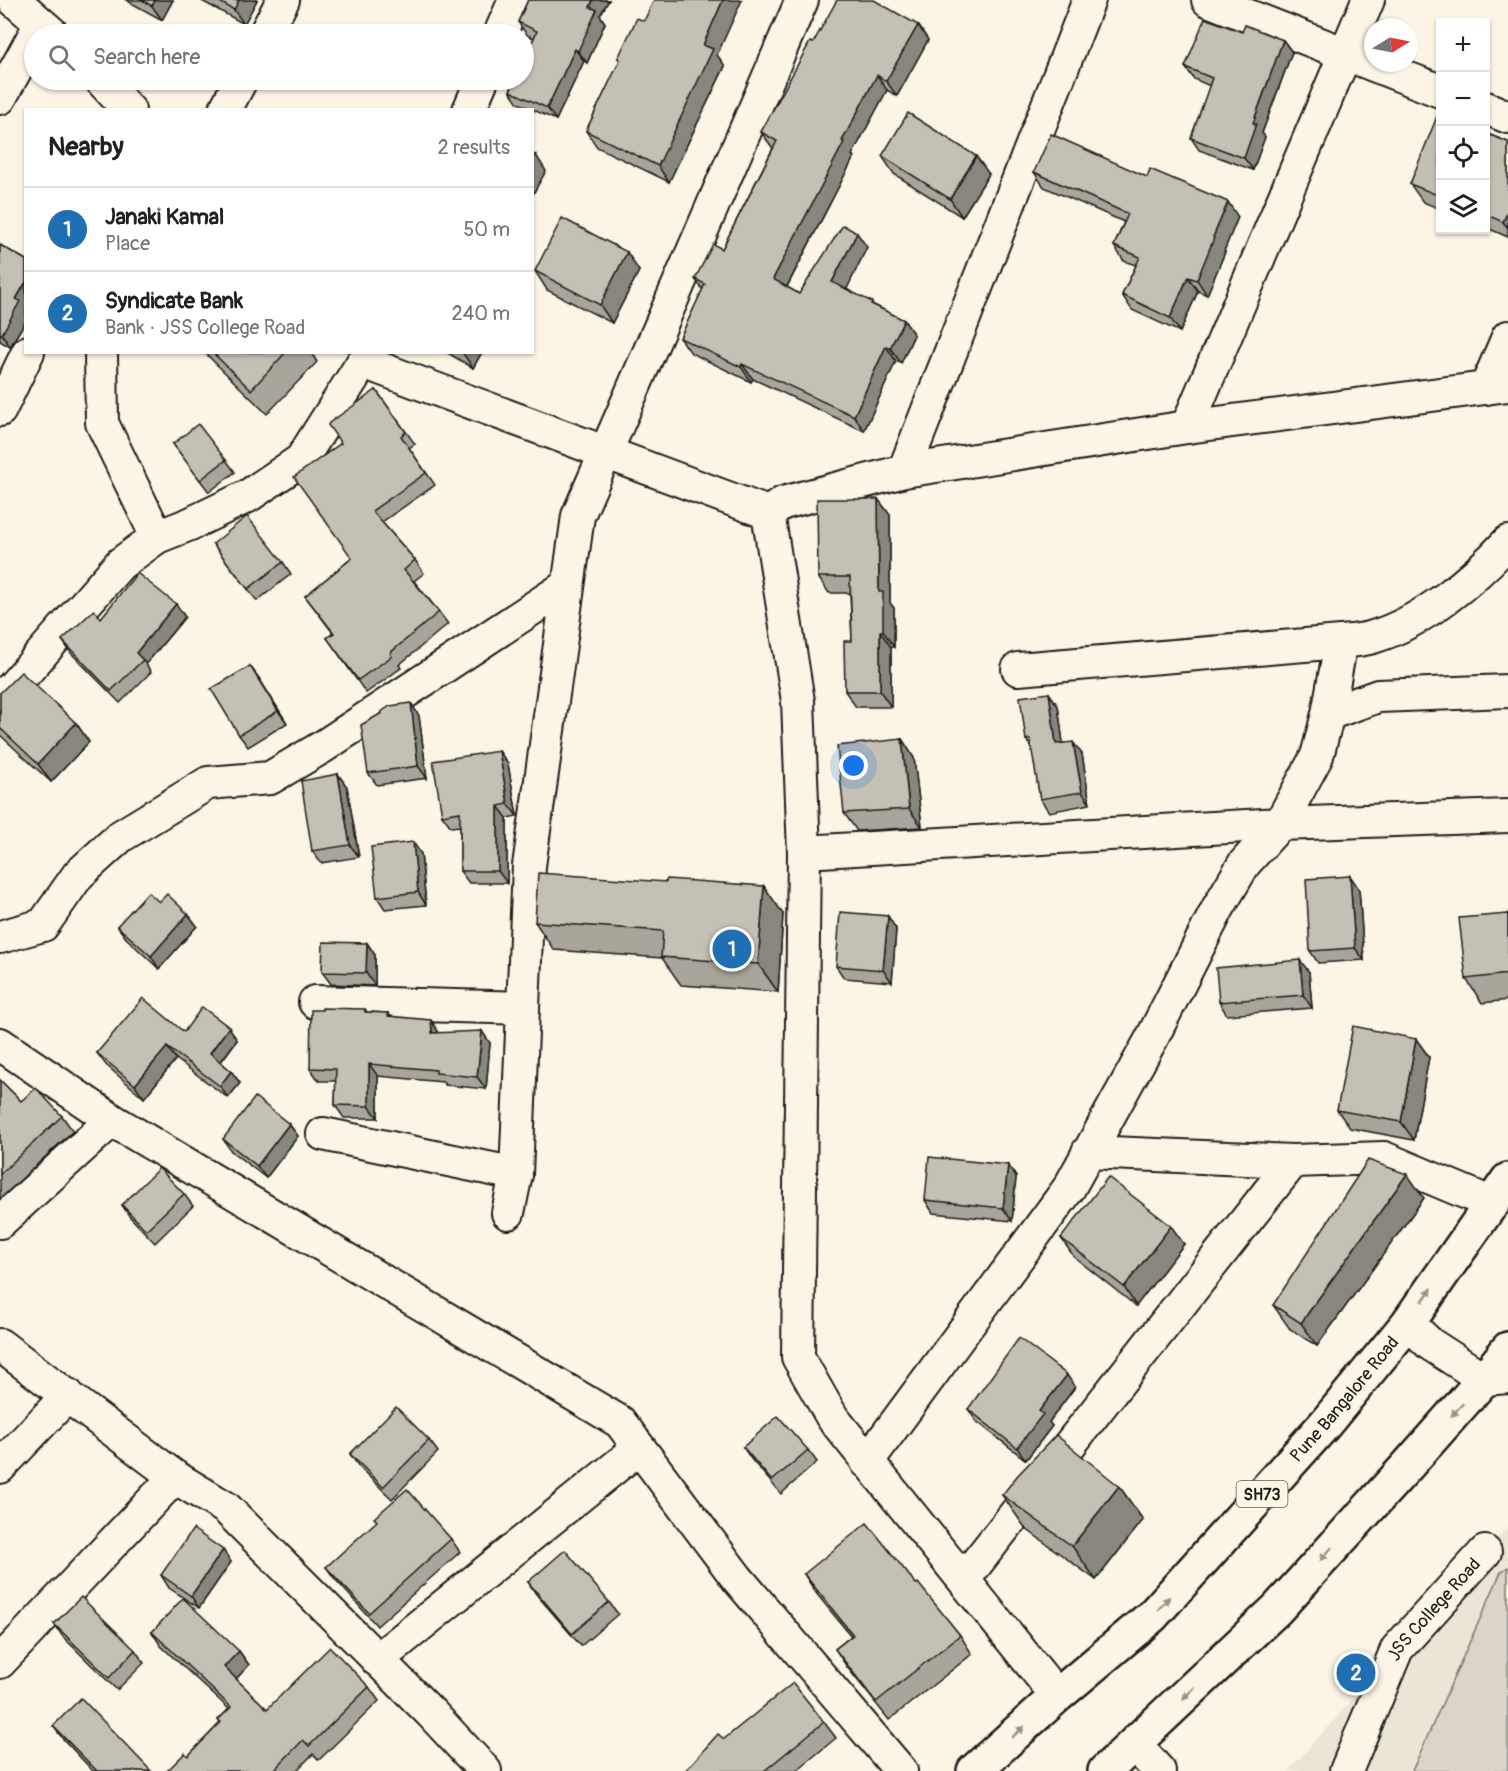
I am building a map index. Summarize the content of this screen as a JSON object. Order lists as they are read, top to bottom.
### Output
{
  "streets": {
    "main road": ["Pune Bangalore Road", "SH73"],
    "street": ["JSS College Road"]
  },
  "north": "right",
  "page": {
    "map_buttons": ["+", "−"],
    "search": "Search here",
    "heading": ["Nearby", "2 results"],
    "list": [
      {
        "mark": "1",
        "name": "Janaki Kamal",
        "note": "Place",
        "value": "50 m"
      },
      {
        "mark": "2",
        "name": "Syndicate Bank",
        "note": "Bank · JSS College Road",
        "value": "240 m"
      }
    ],
    "pins": ["1", "2"]
  }
}
